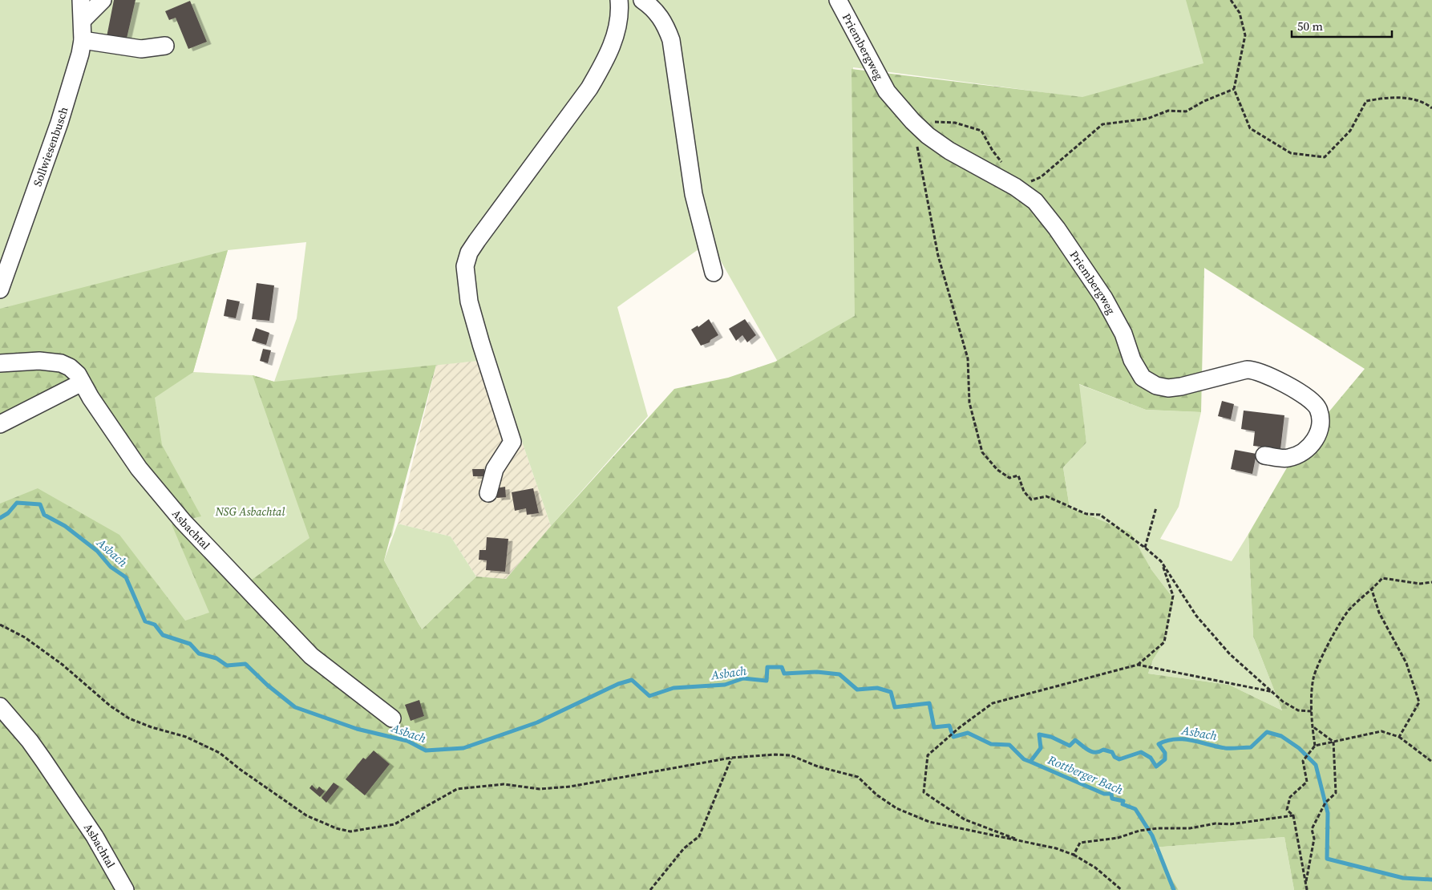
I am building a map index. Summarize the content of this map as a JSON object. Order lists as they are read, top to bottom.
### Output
{
  "streets": {
    "street": ["Priembergweg", "Sollwiesenbusch", "Asbachtal"]
  },
  "water": ["Asbach", "Rottberger Bach"],
  "parks": ["NSG Asbachtal"],
  "scale_bar": "50 m"
}
